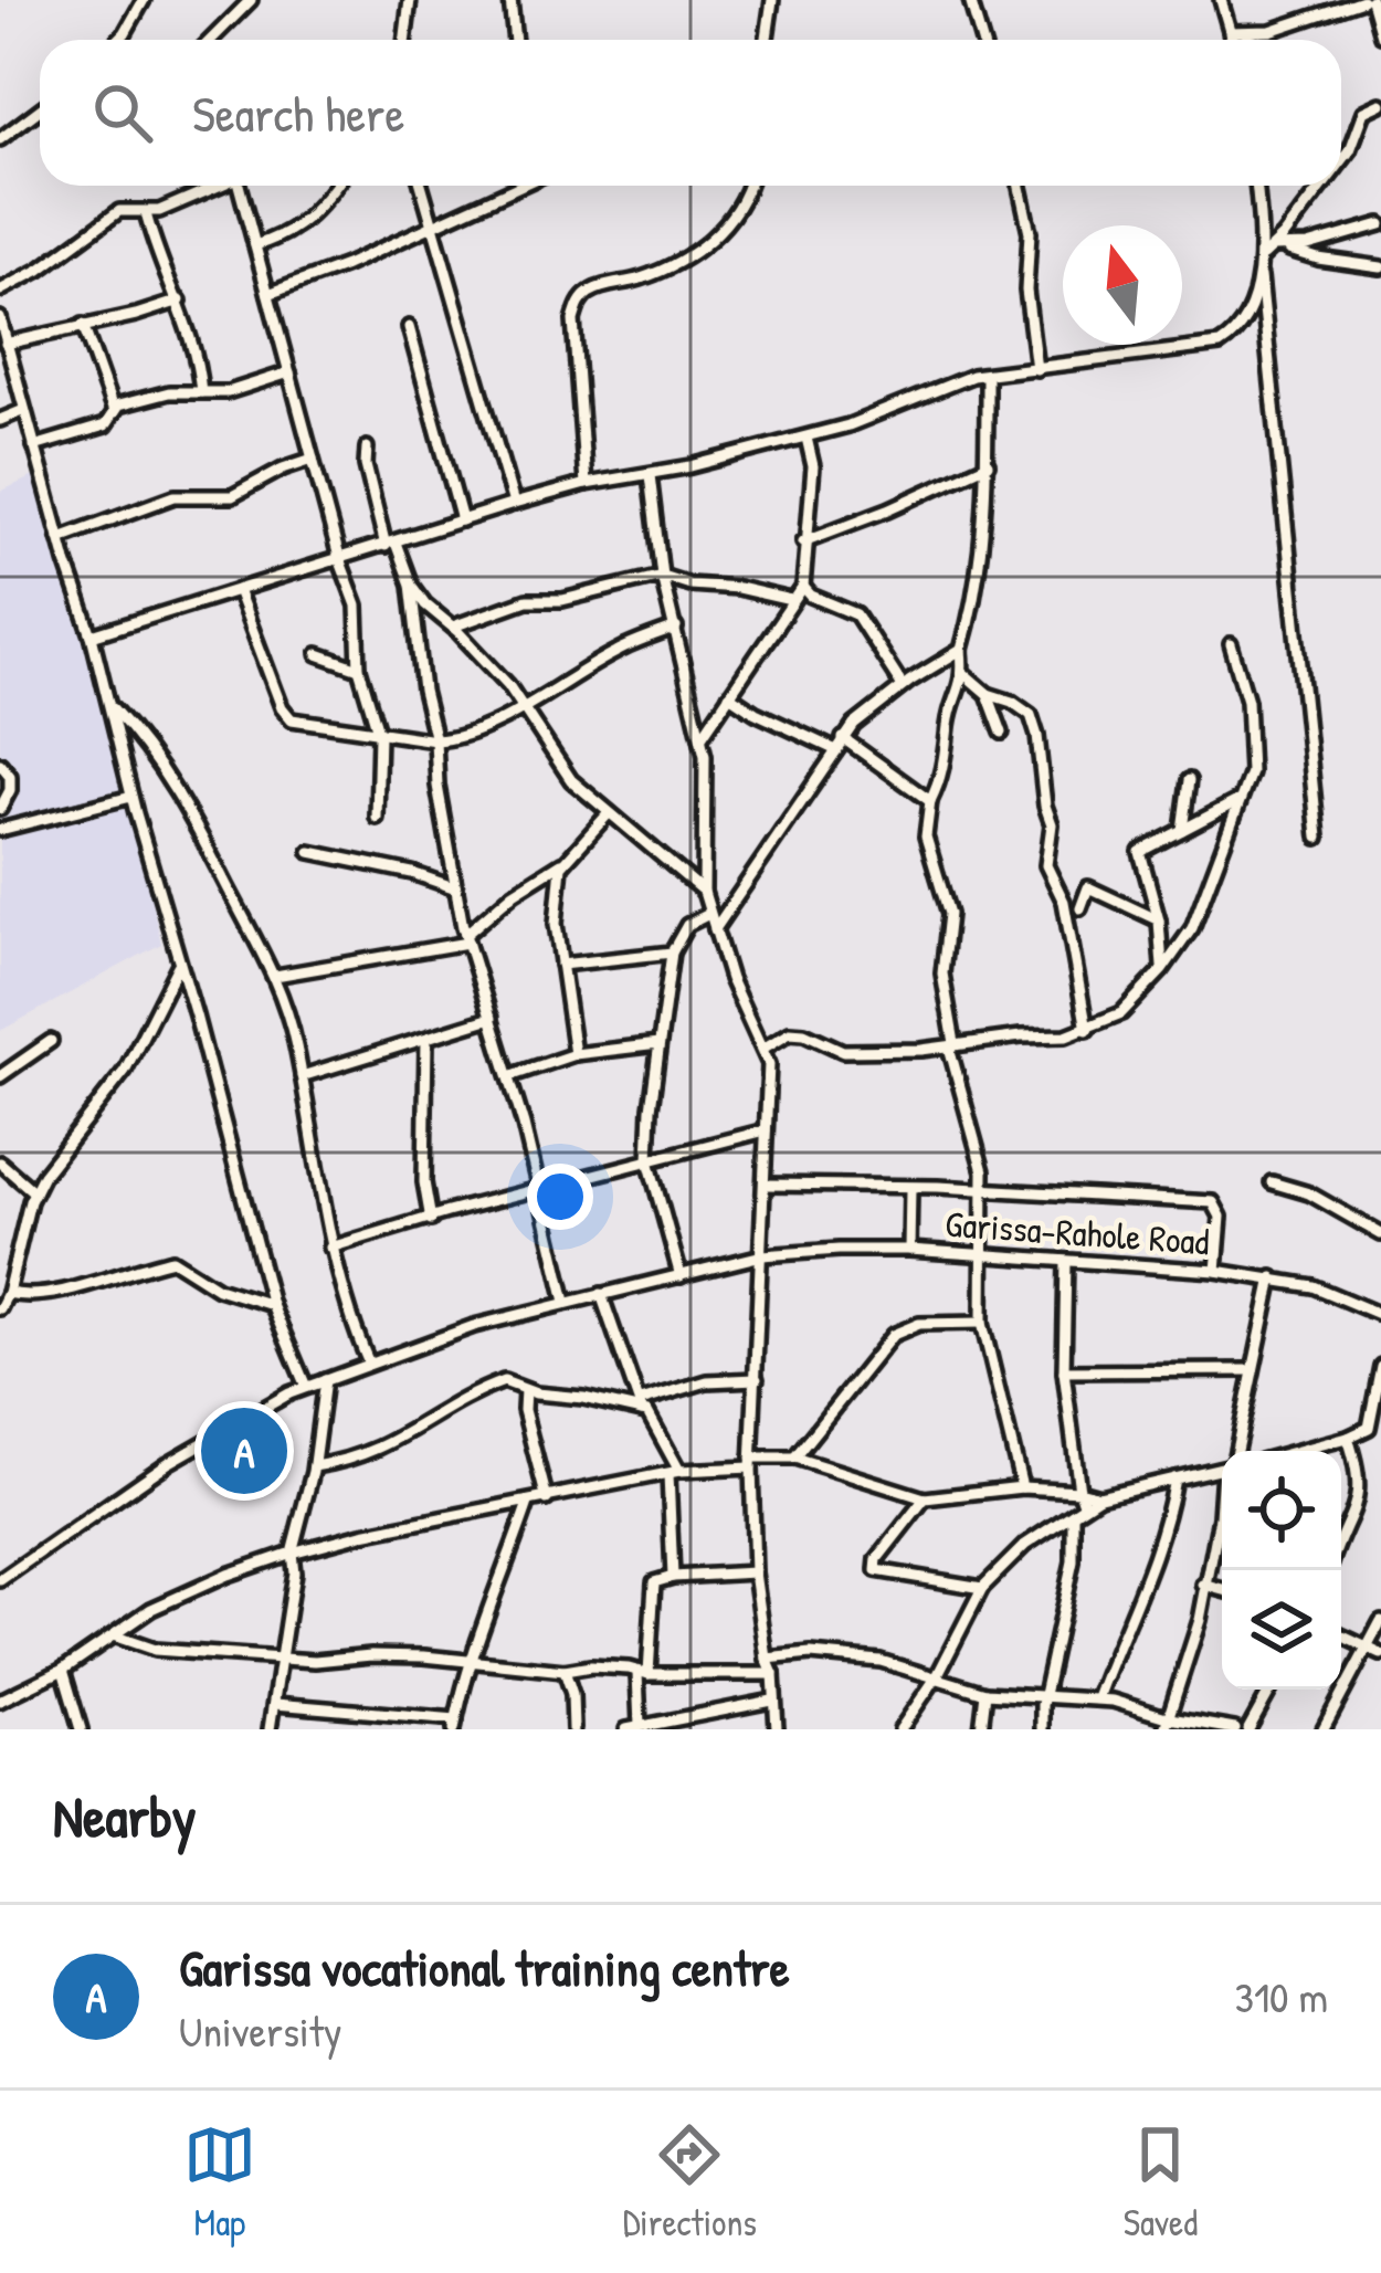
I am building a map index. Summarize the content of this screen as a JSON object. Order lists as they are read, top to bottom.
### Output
{
  "streets": {
    "street": ["Garissa-Rahole Road"]
  },
  "north": "top",
  "page": {
    "search": "Search here",
    "pins": "A",
    "heading": "Nearby",
    "list": [
      {
        "mark": "A",
        "name": "Garissa vocational training centre",
        "note": "University",
        "value": "310 m"
      }
    ],
    "nav": ["Map", "Directions", "Saved"]
  }
}
